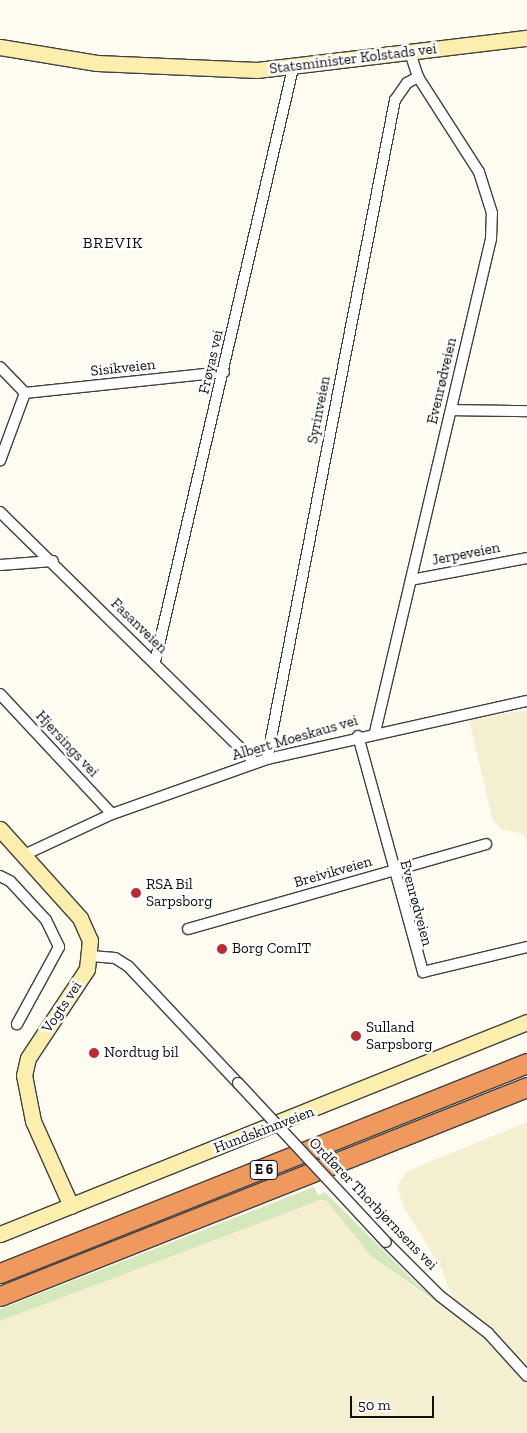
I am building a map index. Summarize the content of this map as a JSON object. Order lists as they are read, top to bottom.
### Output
{
  "streets": {
    "highway": ["E 6"],
    "street": [
      "Statsminister Kolstads vei",
      "Frøyas vei",
      "Sisikveien",
      "Evenrødveien",
      "Syrinveien",
      "Jerpeveien",
      "Fasanveien",
      "Albert Moeskaus vei",
      "Hjersings vei",
      "Breivikveien",
      "Vogts vei",
      "Hundskinnveien",
      "Ordfører Thorbjørnsens vei"
    ]
  },
  "crossings": [
    ["Statsminister Kolstads vei", "Frøyas vei"],
    ["Statsminister Kolstads vei", "Evenrødveien"],
    ["Frøyas vei", "Sisikveien"],
    ["Frøyas vei", "Fasanveien"],
    ["Evenrødveien", "Syrinveien"],
    ["Evenrødveien", "Jerpeveien"],
    ["Evenrødveien", "Albert Moeskaus vei"],
    ["Evenrødveien", "Breivikveien"],
    ["Syrinveien", "Albert Moeskaus vei"],
    ["Fasanveien", "Albert Moeskaus vei"],
    ["Albert Moeskaus vei", "Hjersings vei"],
    ["Vogts vei", "Hundskinnveien"],
    ["Vogts vei", "Ordfører Thorbjørnsens vei"]
  ],
  "districts": ["BREVIK"],
  "places": [
    "RSA Bil Sarpsborg",
    "Borg ComIT",
    "Sulland Sarpsborg",
    "Nordtug bil"
  ],
  "scale_bar": "50 m"
}
